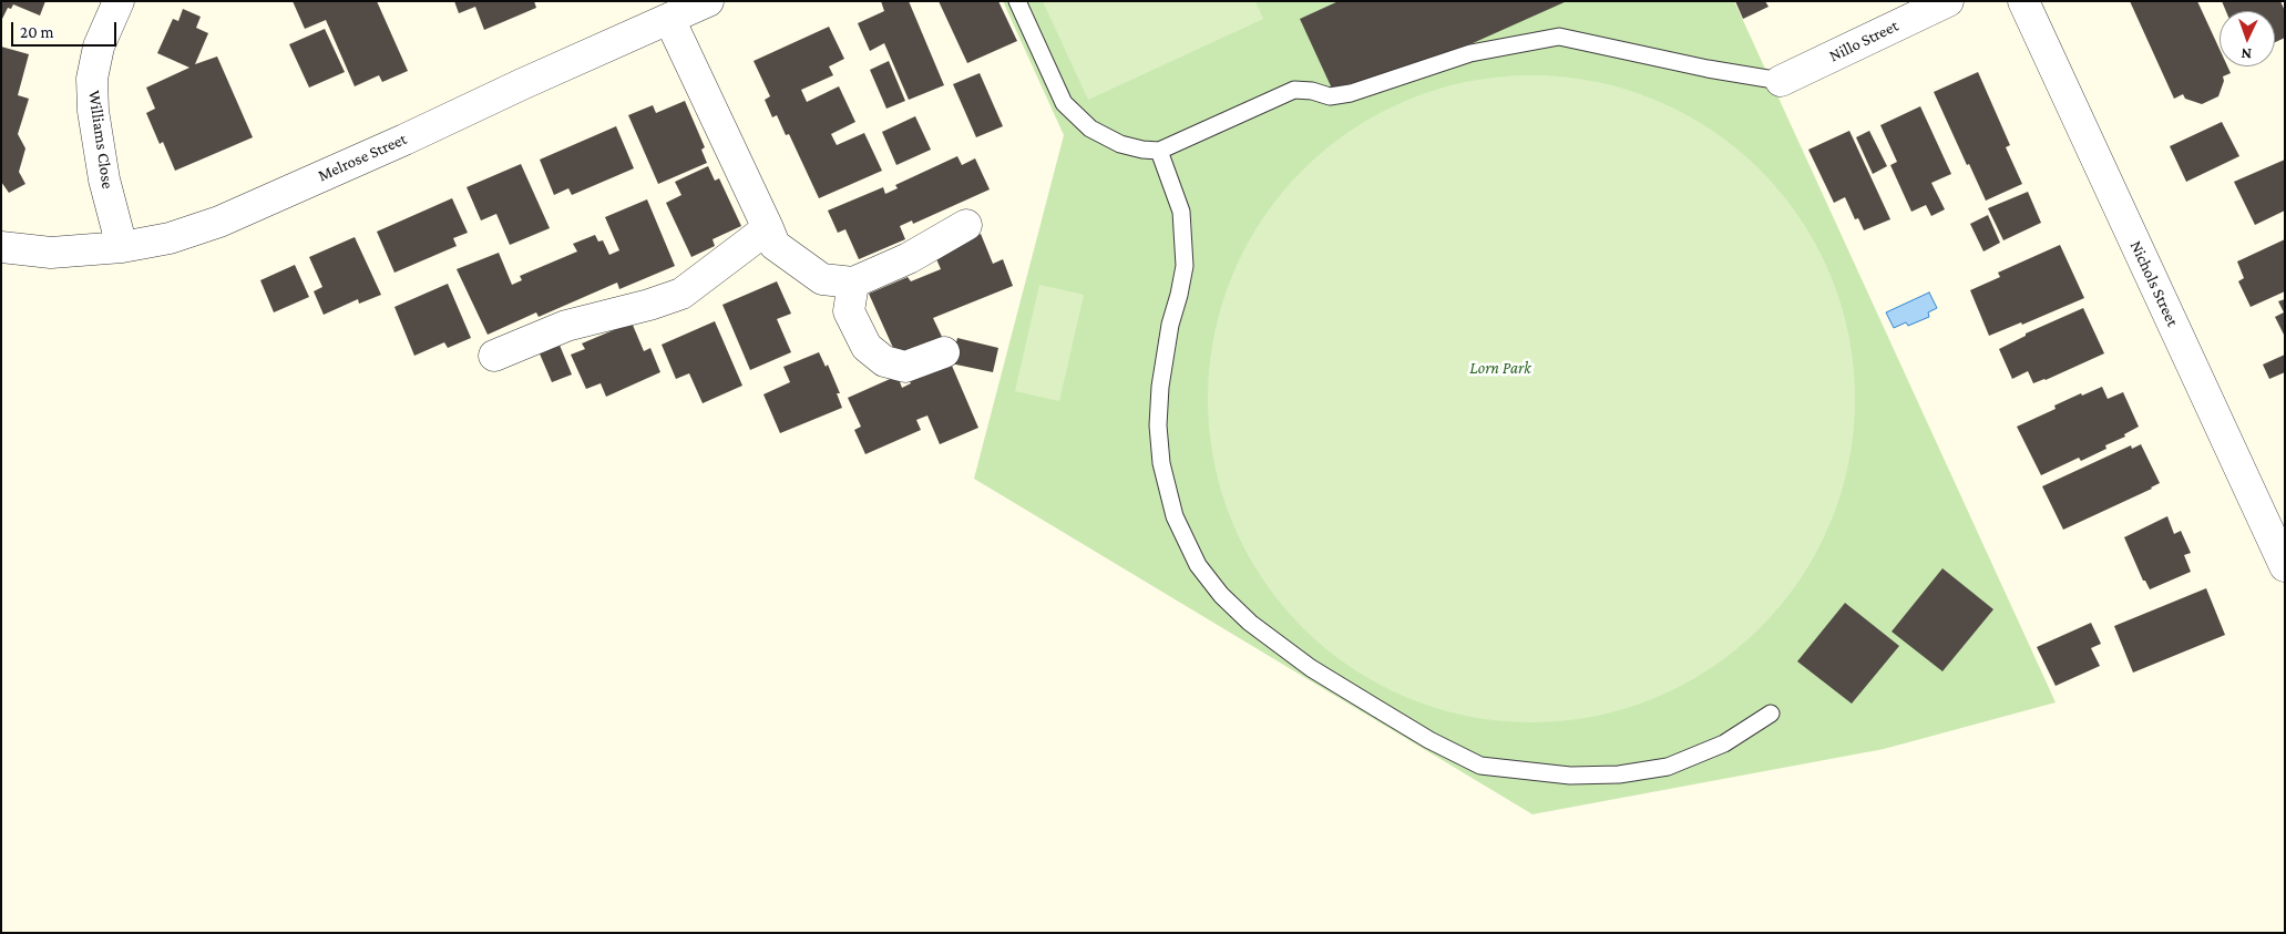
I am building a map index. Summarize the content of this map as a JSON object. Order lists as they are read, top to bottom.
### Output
{
  "streets": {
    "street": [
      "Nillo Street",
      "Williams Close",
      "Melrose Street",
      "Nichols Street"
    ]
  },
  "crossings": [
    ["Williams Close", "Melrose Street"]
  ],
  "parks": ["Lorn Park"],
  "scale_bar": "20 m",
  "north": "bottom"
}
